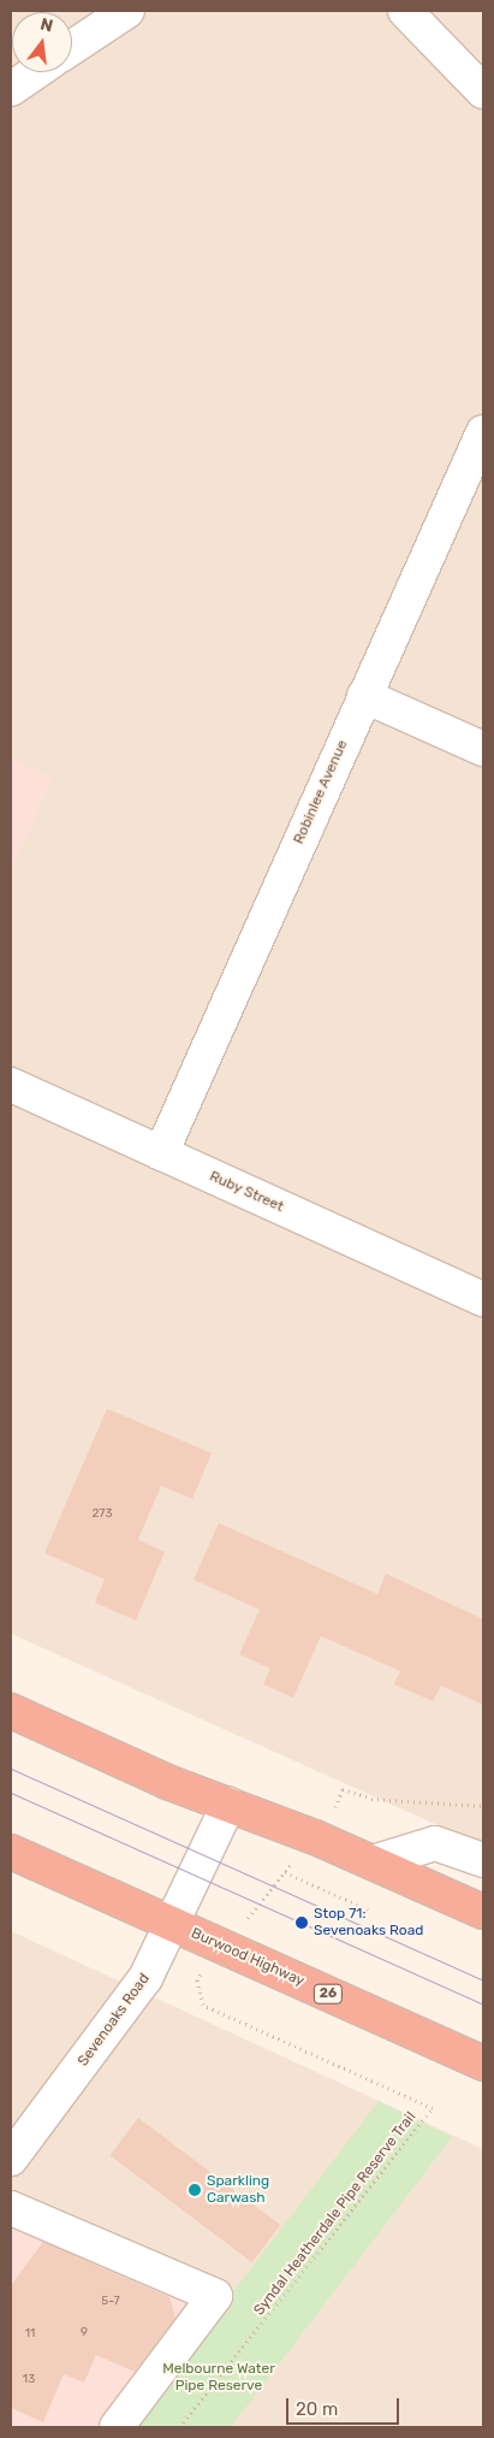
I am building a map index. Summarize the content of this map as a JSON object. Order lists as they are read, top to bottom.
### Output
{
  "streets": {
    "highway": ["Burwood Highway", "26"],
    "street": ["Robinlee Avenue", "Ruby Street", "Sevenoaks Road"],
    "path": ["Syndal Heatherdale Pipe Reserve Trail"]
  },
  "crossings": [
    ["Robinlee Avenue", "Ruby Street"],
    ["Burwood Highway", "Sevenoaks Road"],
    ["Burwood Highway", "Syndal Heatherdale Pipe Reserve Trail"]
  ],
  "parks": ["Melbourne Water Pipe Reserve"],
  "places": ["Stop 71: Sevenoaks Road", "Sparkling Carwash"],
  "house_numbers": [
    "273",
    "5-7",
    "9",
    "11",
    "13"
  ],
  "scale_bar": "20 m",
  "north": "top"
}
